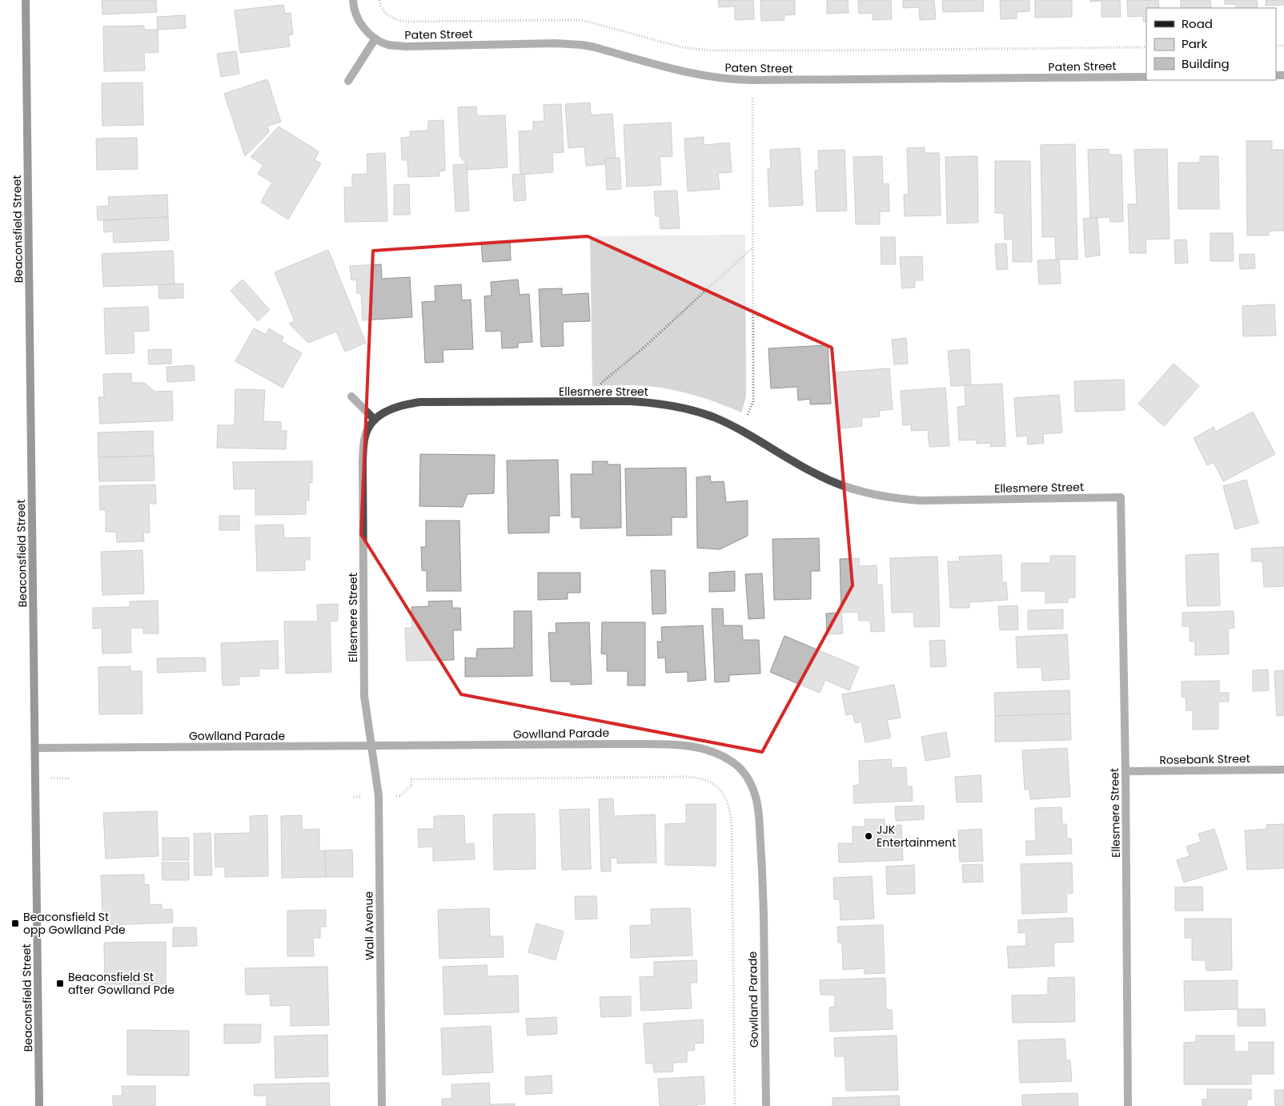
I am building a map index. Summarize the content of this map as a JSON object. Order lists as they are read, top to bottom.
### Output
{
  "streets": {
    "main road": ["Beaconsfield Street"],
    "street": [
      "Paten Street",
      "Ellesmere Street",
      "Gowlland Parade",
      "Rosebank Street",
      "Wall Avenue"
    ]
  },
  "crossings": [
    ["Beaconsfield Street", "Gowlland Parade"],
    ["Ellesmere Street", "Gowlland Parade"],
    ["Ellesmere Street", "Rosebank Street"],
    ["Ellesmere Street", "Wall Avenue"],
    ["Gowlland Parade", "Wall Avenue"]
  ],
  "places": {
    "other": ["JJK Entertainment"],
    "transit": ["Beaconsfield St opp Gowlland Pde", "Beaconsfield St after Gowlland Pde"]
  },
  "legend": ["Road", "Park", "Building"]
}
